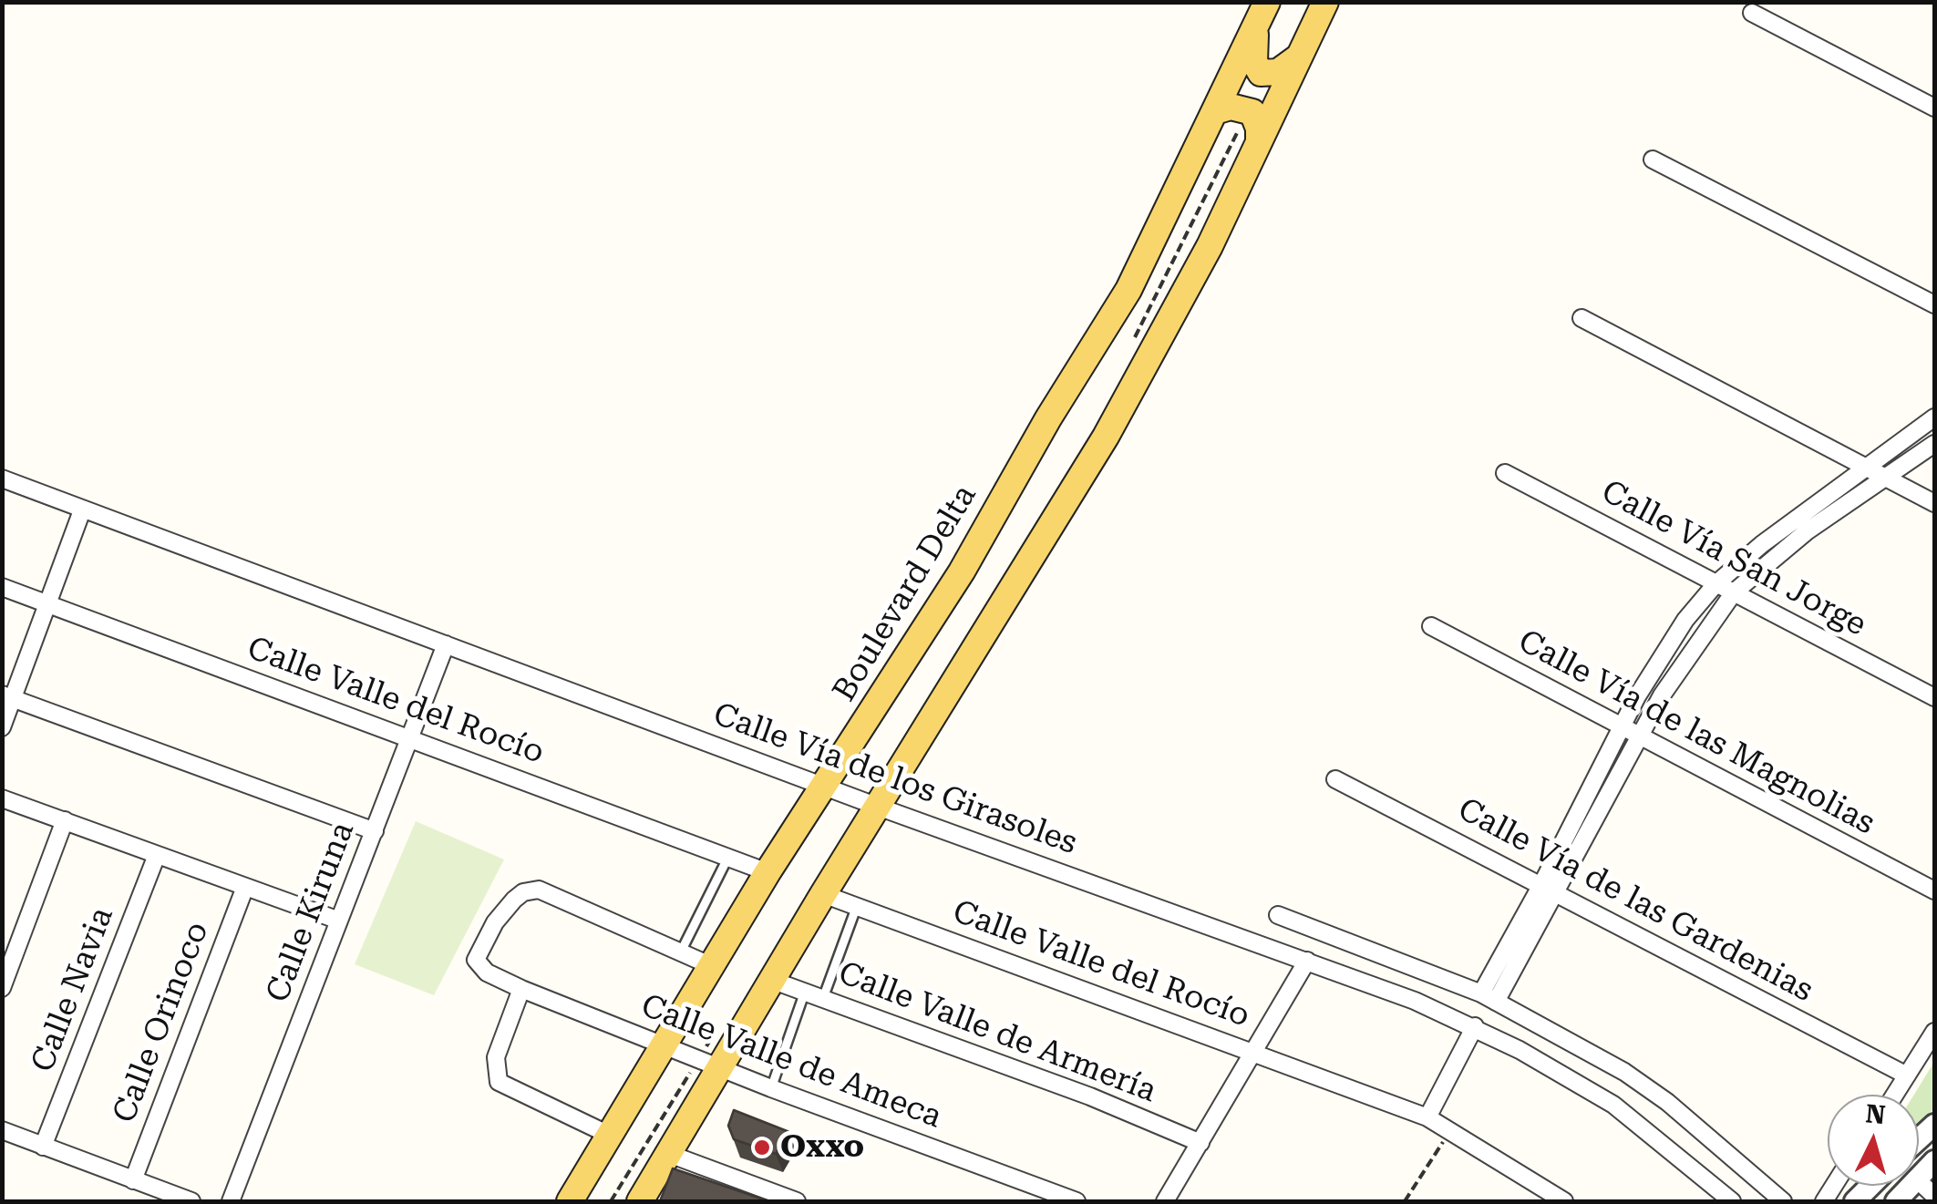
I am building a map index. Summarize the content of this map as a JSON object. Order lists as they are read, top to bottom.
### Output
{
  "streets": {
    "main road": ["Boulevard Delta"],
    "street": [
      "Calle Vía San Jorge",
      "Calle Valle del Rocío",
      "Calle Vía de las Magnolias",
      "Calle Vía de los Girasoles",
      "Calle Vía de las Gardenias",
      "Calle Kiruna",
      "Calle Navia",
      "Calle Orinoco",
      "Calle Valle de Armería",
      "Calle Valle de Ameca"
    ]
  },
  "crossings": [
    ["Boulevard Delta", "Calle Valle del Rocío"],
    ["Boulevard Delta", "Calle Vía de los Girasoles"],
    ["Boulevard Delta", "Calle Valle de Ameca"],
    ["Calle Valle del Rocío", "Calle Kiruna"],
    ["Calle Vía de los Girasoles", "Calle Kiruna"]
  ],
  "places": ["Oxxo"],
  "north": "top"
}
